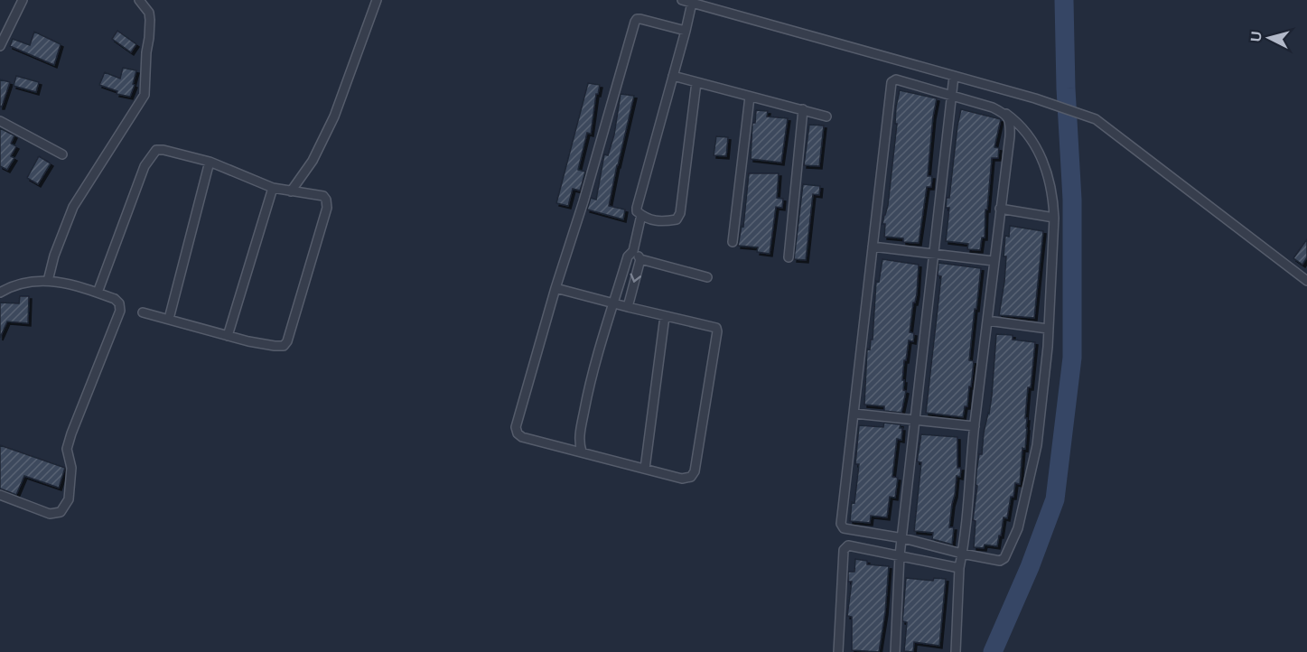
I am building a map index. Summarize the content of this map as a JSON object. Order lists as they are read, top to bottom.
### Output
{
  "north": "left"
}
